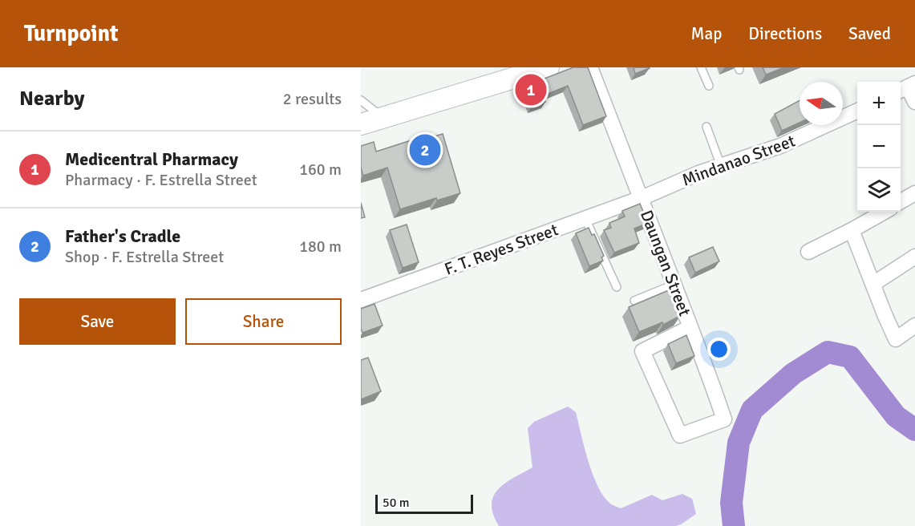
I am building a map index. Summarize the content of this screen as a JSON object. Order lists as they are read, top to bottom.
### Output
{
  "streets": {
    "street": ["Mindanao Street", "F. T. Reyes Street", "Daungan Street"]
  },
  "crossings": [
    ["Mindanao Street", "F. T. Reyes Street"],
    ["Mindanao Street", "Daungan Street"],
    ["F. T. Reyes Street", "Daungan Street"]
  ],
  "scale_bar": "50 m",
  "north": "left",
  "page": {
    "header": "Turnpoint",
    "nav": ["Map", "Directions", "Saved"],
    "heading": ["Nearby", "2 results"],
    "pins": ["1", "2"],
    "map_buttons": ["+", "−"],
    "list": [
      {
        "mark": "1",
        "name": "Medicentral Pharmacy",
        "note": "Pharmacy · F. Estrella Street",
        "value": "160 m"
      },
      {
        "mark": "2",
        "name": "Father's Cradle",
        "note": "Shop · F. Estrella Street",
        "value": "180 m"
      }
    ],
    "buttons": ["Save", "Share"],
    "scale": "50 m"
  }
}
